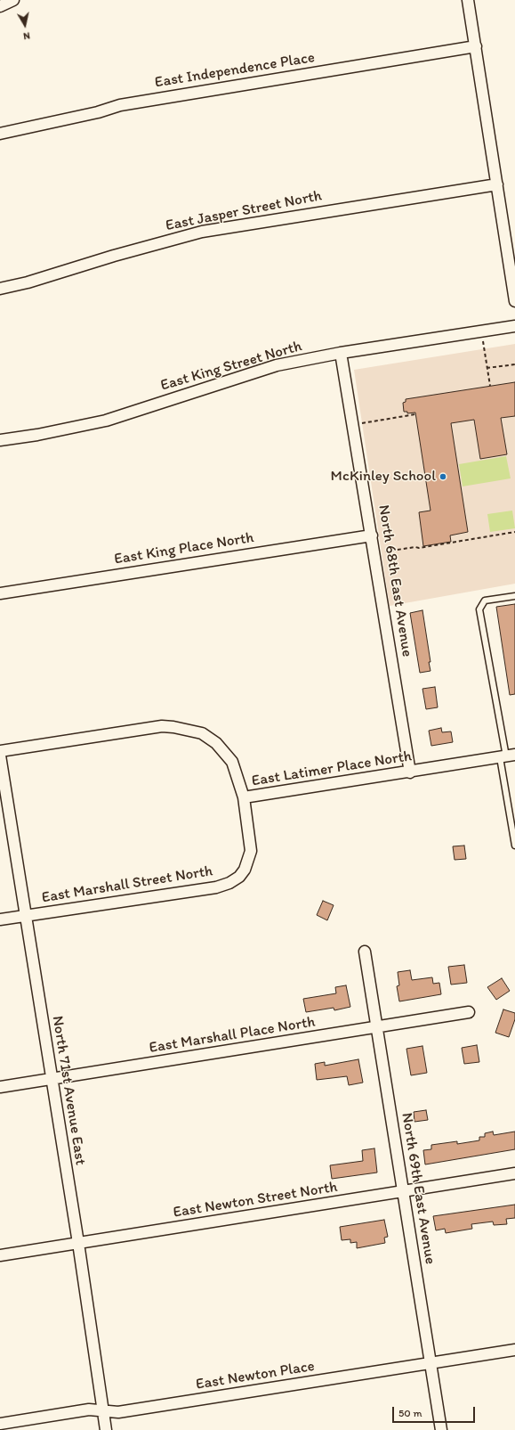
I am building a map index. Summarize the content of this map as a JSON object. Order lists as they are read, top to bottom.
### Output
{
  "streets": {
    "street": [
      "East Independence Place",
      "East Jasper Street North",
      "East King Street North",
      "East King Place North",
      "North 68th East Avenue",
      "East Latimer Place North",
      "East Marshall Street North",
      "East Marshall Place North",
      "North 71st Avenue East",
      "North 69th East Avenue",
      "East Newton Street North",
      "East Newton Place"
    ]
  },
  "crossings": [
    ["East King Street North", "North 68th East Avenue"],
    ["East King Place North", "North 68th East Avenue"],
    ["North 68th East Avenue", "East Latimer Place North"],
    ["East Latimer Place North", "East Marshall Street North"],
    ["East Marshall Street North", "North 71st Avenue East"],
    ["East Marshall Place North", "North 71st Avenue East"],
    ["East Marshall Place North", "North 69th East Avenue"],
    ["North 71st Avenue East", "East Newton Street North"],
    ["North 71st Avenue East", "East Newton Place"],
    ["North 69th East Avenue", "East Newton Street North"],
    ["North 69th East Avenue", "East Newton Place"]
  ],
  "places": ["McKinley School"],
  "scale_bar": "50 m",
  "north": "bottom"
}
